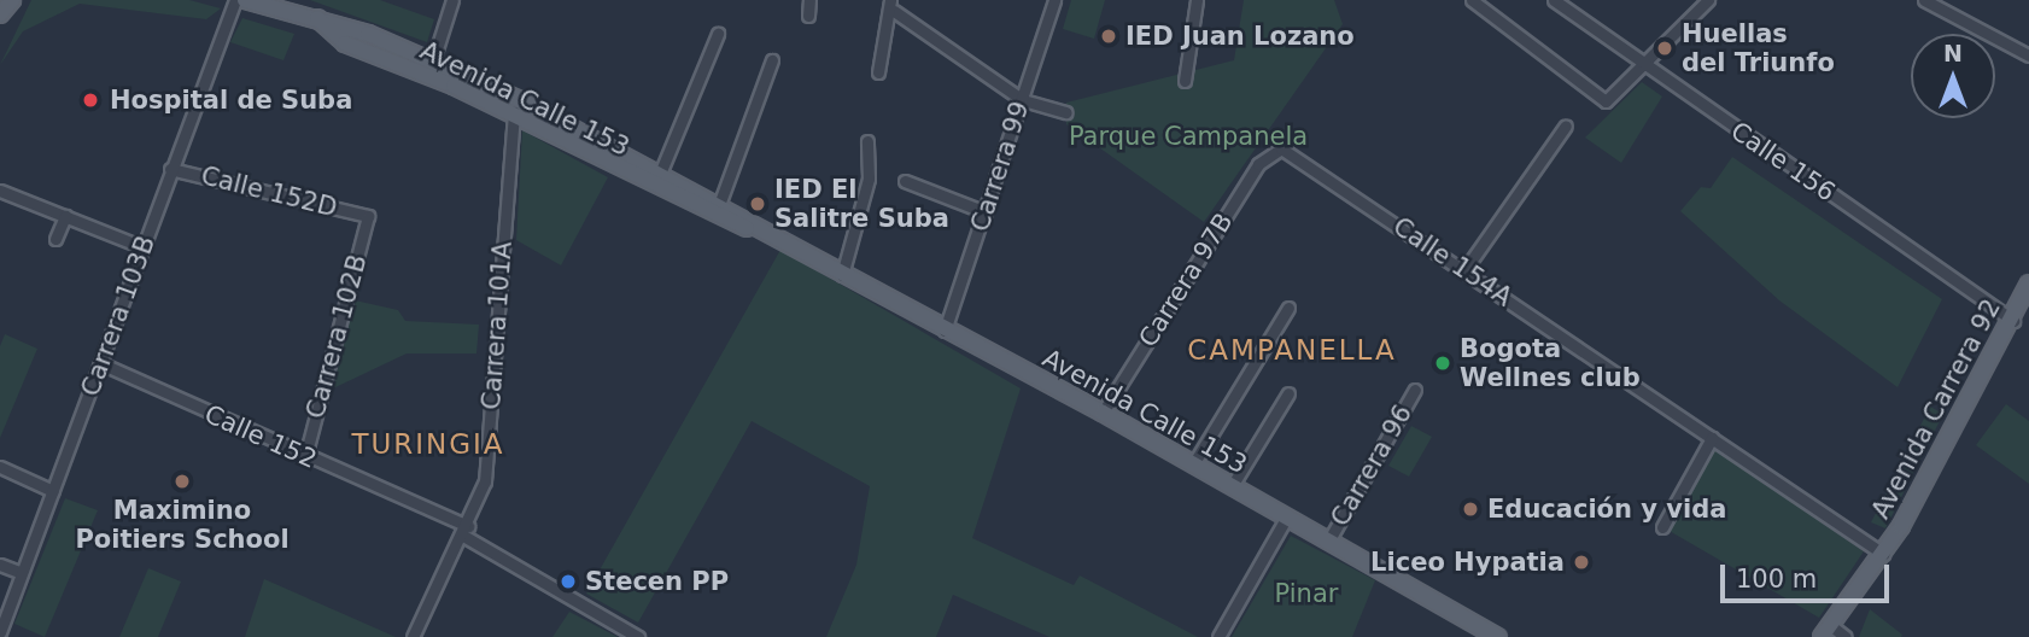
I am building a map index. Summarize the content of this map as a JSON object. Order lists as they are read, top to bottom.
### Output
{
  "streets": {
    "main road": ["Avenida Calle 153", "Avenida Carrera 92"],
    "street": [
      "Calle 156",
      "Carrera 99",
      "Calle 152D",
      "Calle 154A",
      "Carrera 97B",
      "Carrera 103B",
      "Carrera 101A",
      "Carrera 102B",
      "Calle 152",
      "Carrera 96"
    ]
  },
  "crossings": [
    ["Avenida Calle 153", "Carrera 99"],
    ["Avenida Calle 153", "Carrera 97B"],
    ["Avenida Calle 153", "Carrera 101A"],
    ["Avenida Calle 153", "Carrera 96"],
    ["Calle 156", "Avenida Carrera 92"],
    ["Calle 152D", "Carrera 103B"],
    ["Calle 152D", "Carrera 102B"],
    ["Calle 154A", "Carrera 97B"],
    ["Calle 154A", "Avenida Carrera 92"],
    ["Carrera 103B", "Calle 152"],
    ["Carrera 101A", "Calle 152"],
    ["Carrera 102B", "Calle 152"]
  ],
  "districts": ["CAMPANELLA", "TURINGIA"],
  "parks": ["Parque Campanela", "Pinar"],
  "places": [
    "IED Juan Lozano",
    "Huellas del Triunfo",
    "Hospital de Suba",
    "IED El Salitre Suba",
    "Bogota Wellnes club",
    "Maximino Poitiers School",
    "Educación y vida",
    "Liceo Hypatia",
    "Stecen PP"
  ],
  "scale_bar": "100 m",
  "north": "top"
}
